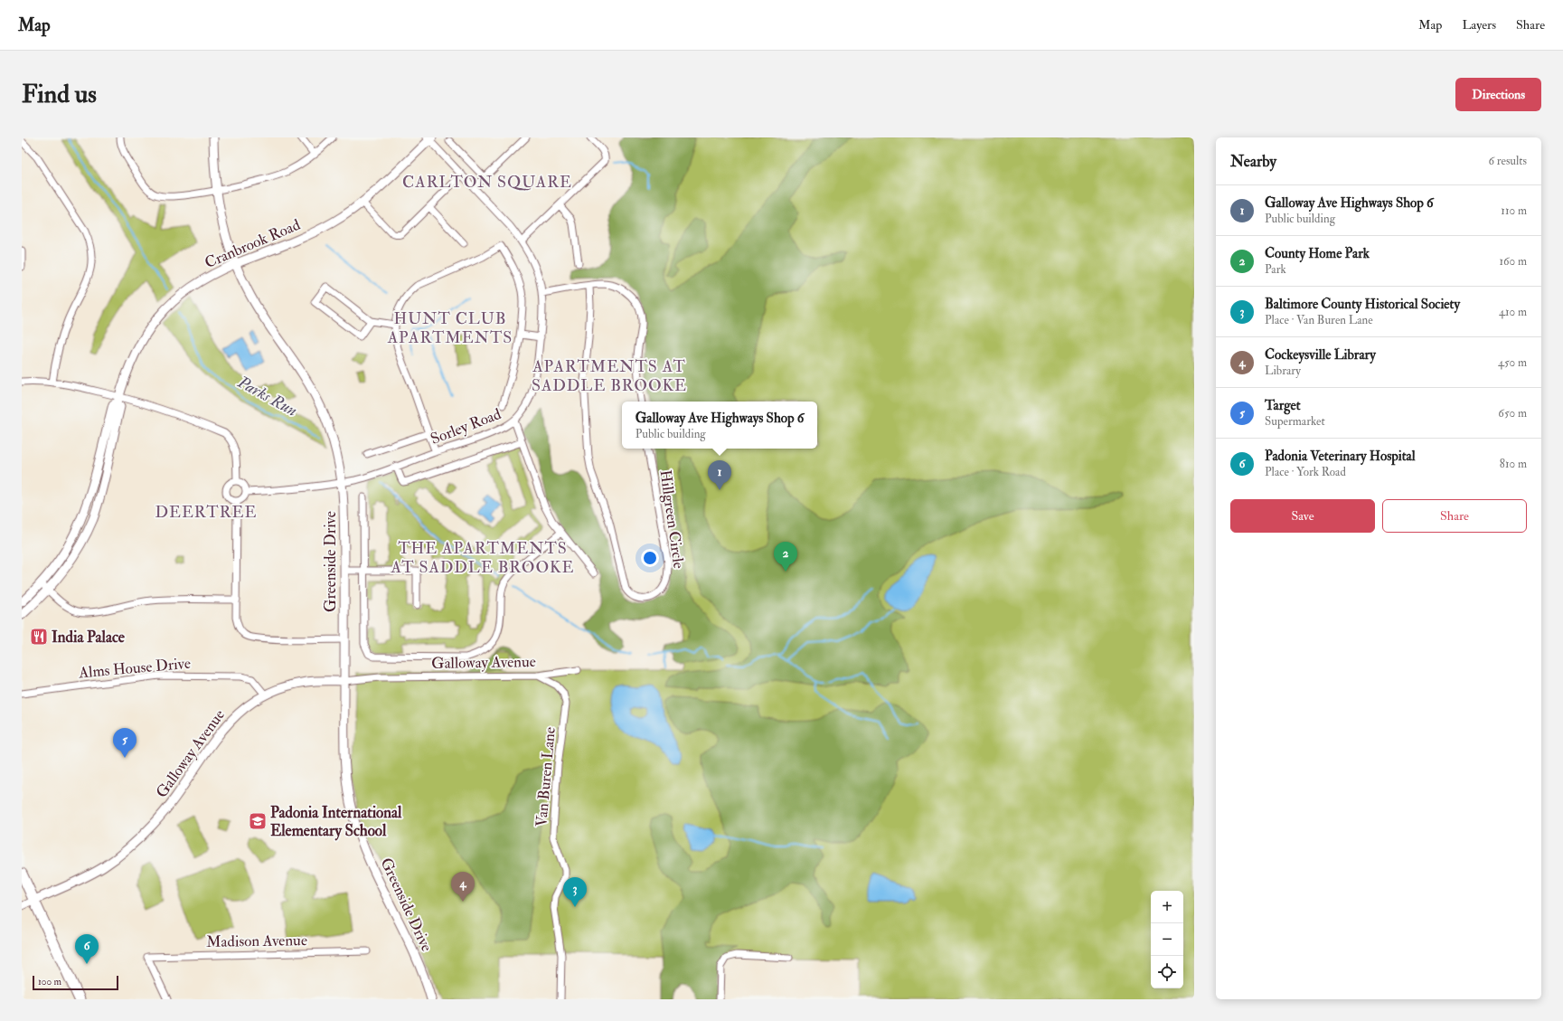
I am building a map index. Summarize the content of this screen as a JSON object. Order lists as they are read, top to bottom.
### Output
{
  "streets": {
    "street": [
      "Cranbrook Road",
      "Sorley Road",
      "Hillgreen Circle",
      "Greenside Drive",
      "Galloway Avenue",
      "Alms House Drive",
      "Van Buren Lane",
      "Madison Avenue"
    ]
  },
  "crossings": [
    ["Cranbrook Road", "Sorley Road"],
    ["Cranbrook Road", "Greenside Drive"],
    ["Sorley Road", "Greenside Drive"],
    ["Greenside Drive", "Galloway Avenue"],
    ["Galloway Avenue", "Alms House Drive"],
    ["Galloway Avenue", "Van Buren Lane"]
  ],
  "districts": [
    "CARLTON SQUARE",
    "HUNT CLUB APARTMENTS",
    "APARTMENTS AT SADDLE BROOKE",
    "DEERTREE",
    "THE APARTMENTS AT SADDLE BROOKE"
  ],
  "water": ["Parks Run"],
  "places": {
    "restaurant": ["India Palace"],
    "school or university": ["Padonia International Elementary School"]
  },
  "scale_bar": "100 m",
  "page": {
    "header": "Map",
    "nav": ["Map", "Layers", "Share"],
    "buttons": [
      "Directions",
      ["Save", "Share"]
    ],
    "title": "Find us",
    "heading": ["Nearby", "6 results"],
    "list": [
      {
        "mark": "1",
        "name": "Galloway Ave Highways Shop 6",
        "note": "Public building",
        "value": "110 m"
      },
      {
        "mark": "2",
        "name": "County Home Park",
        "note": "Park",
        "value": "160 m"
      },
      {
        "mark": "3",
        "name": "Baltimore County Historical Society",
        "note": "Place · Van Buren Lane",
        "value": "410 m"
      },
      {
        "mark": "4",
        "name": "Cockeysville Library",
        "note": "Library",
        "value": "450 m"
      },
      {
        "mark": "5",
        "name": "Target",
        "note": "Supermarket",
        "value": "650 m"
      },
      {
        "mark": "6",
        "name": "Padonia Veterinary Hospital",
        "note": "Place · York Road",
        "value": "810 m"
      }
    ],
    "popup": ["Galloway Ave Highways Shop 6", "Public building"],
    "pins": [
      "1",
      "2",
      "5",
      "4",
      "3",
      "6"
    ],
    "map_buttons": ["+", "−"],
    "scale": "100 m"
  }
}
